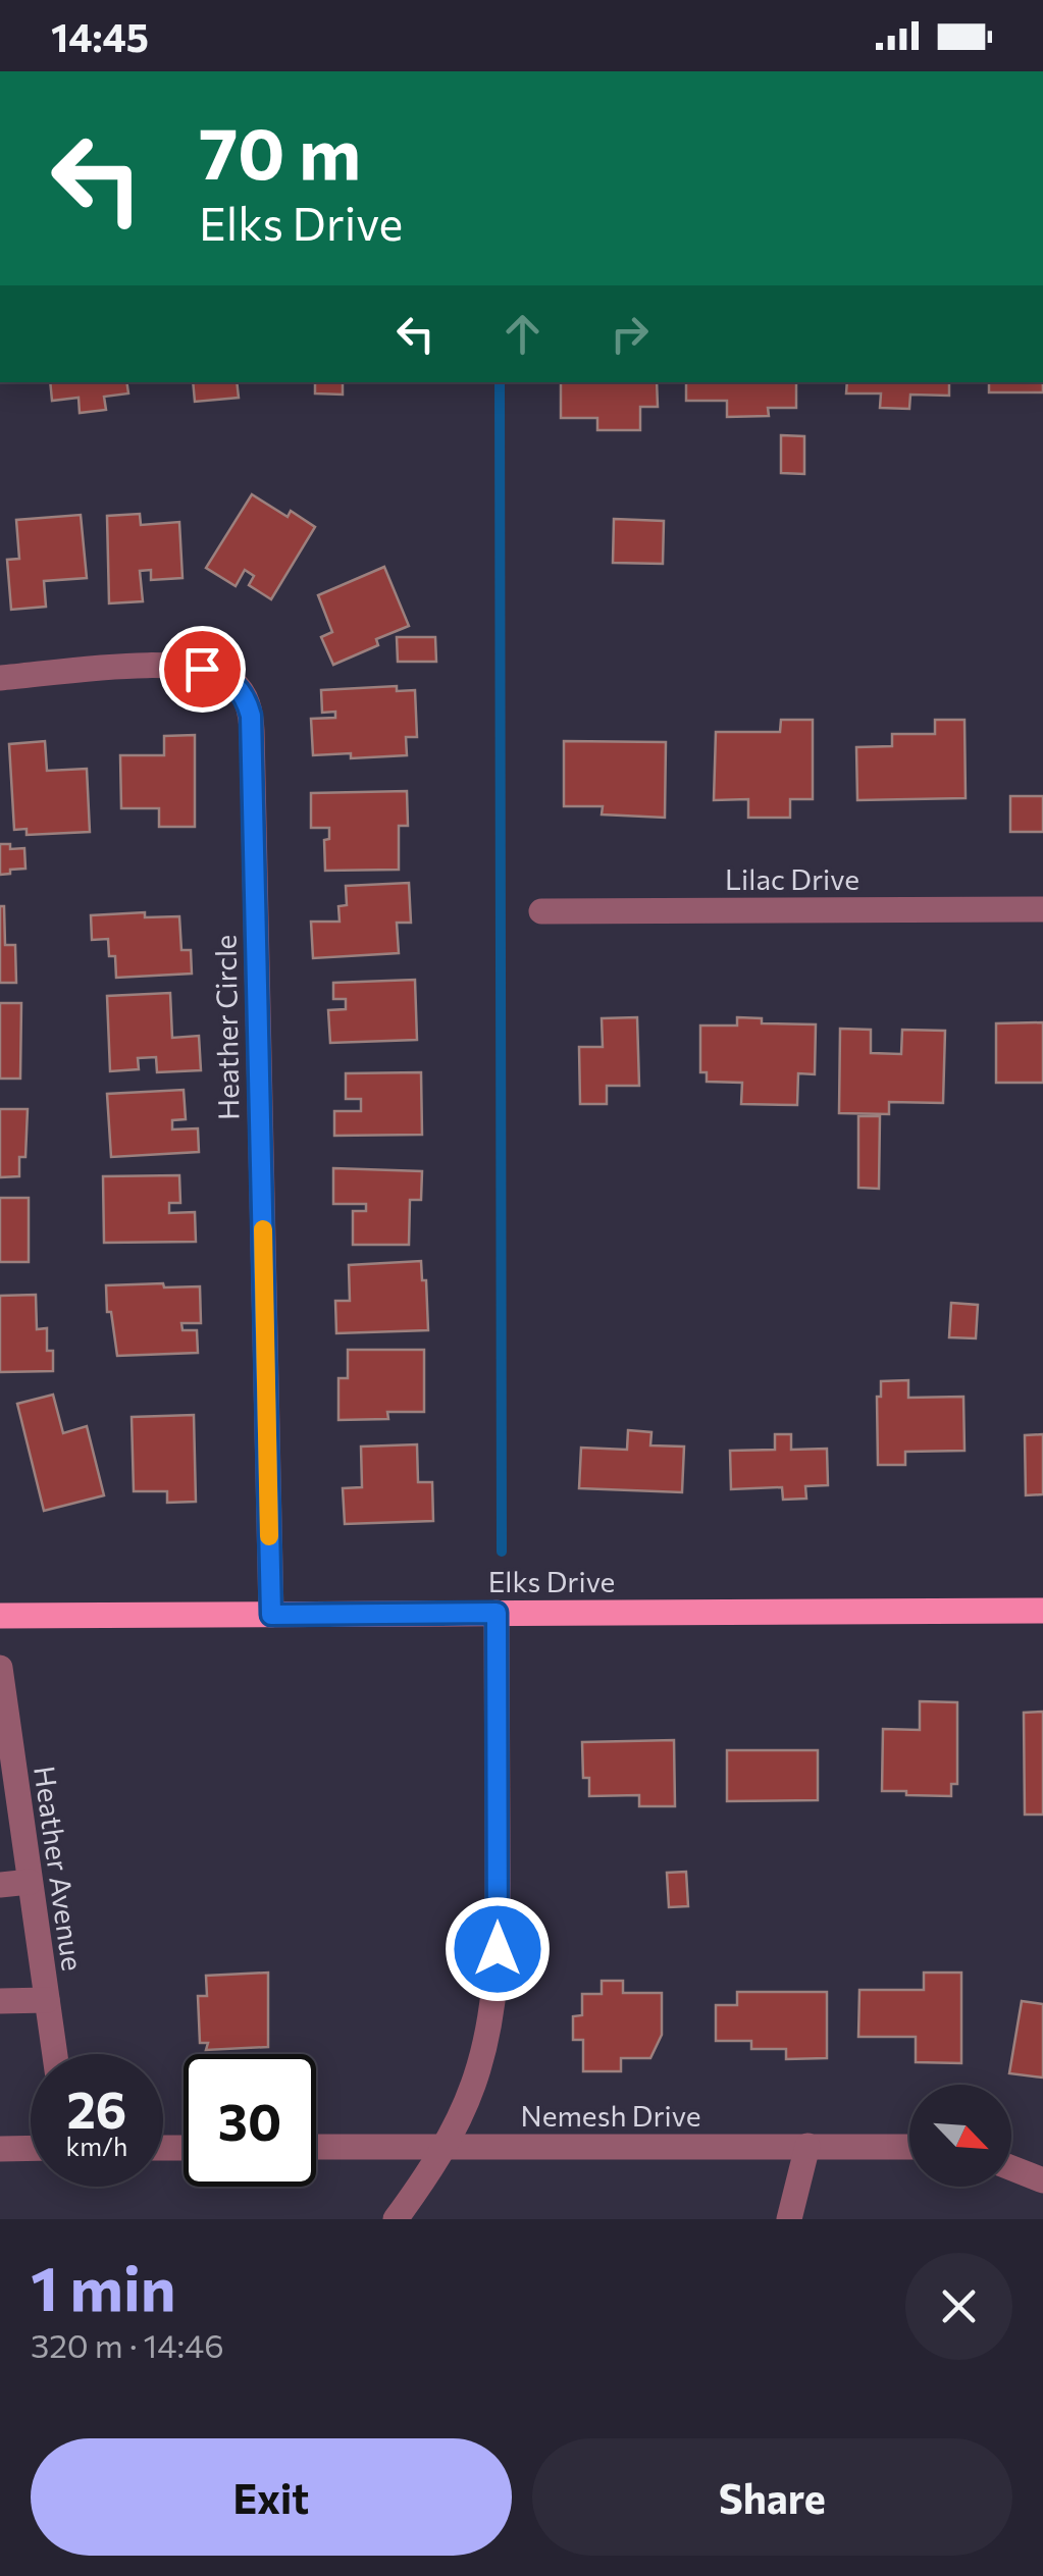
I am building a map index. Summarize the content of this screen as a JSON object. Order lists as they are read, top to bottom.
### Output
{
  "streets": {
    "main road": ["Elks Drive"],
    "street": [
      "Lilac Drive",
      "Heather Circle",
      "Heather Avenue",
      "Nemesh Drive"
    ]
  },
  "crossings": [
    ["Heather Circle", "Elks Drive"]
  ],
  "north": "bottom right",
  "page": {
    "status": "14:45",
    "turn": ["70 m", "Elks Drive"],
    "speed": "26 km/h",
    "limit": "30",
    "heading": ["1 min", "320 m · 14:46"],
    "buttons": ["Exit", "Share"]
  }
}
